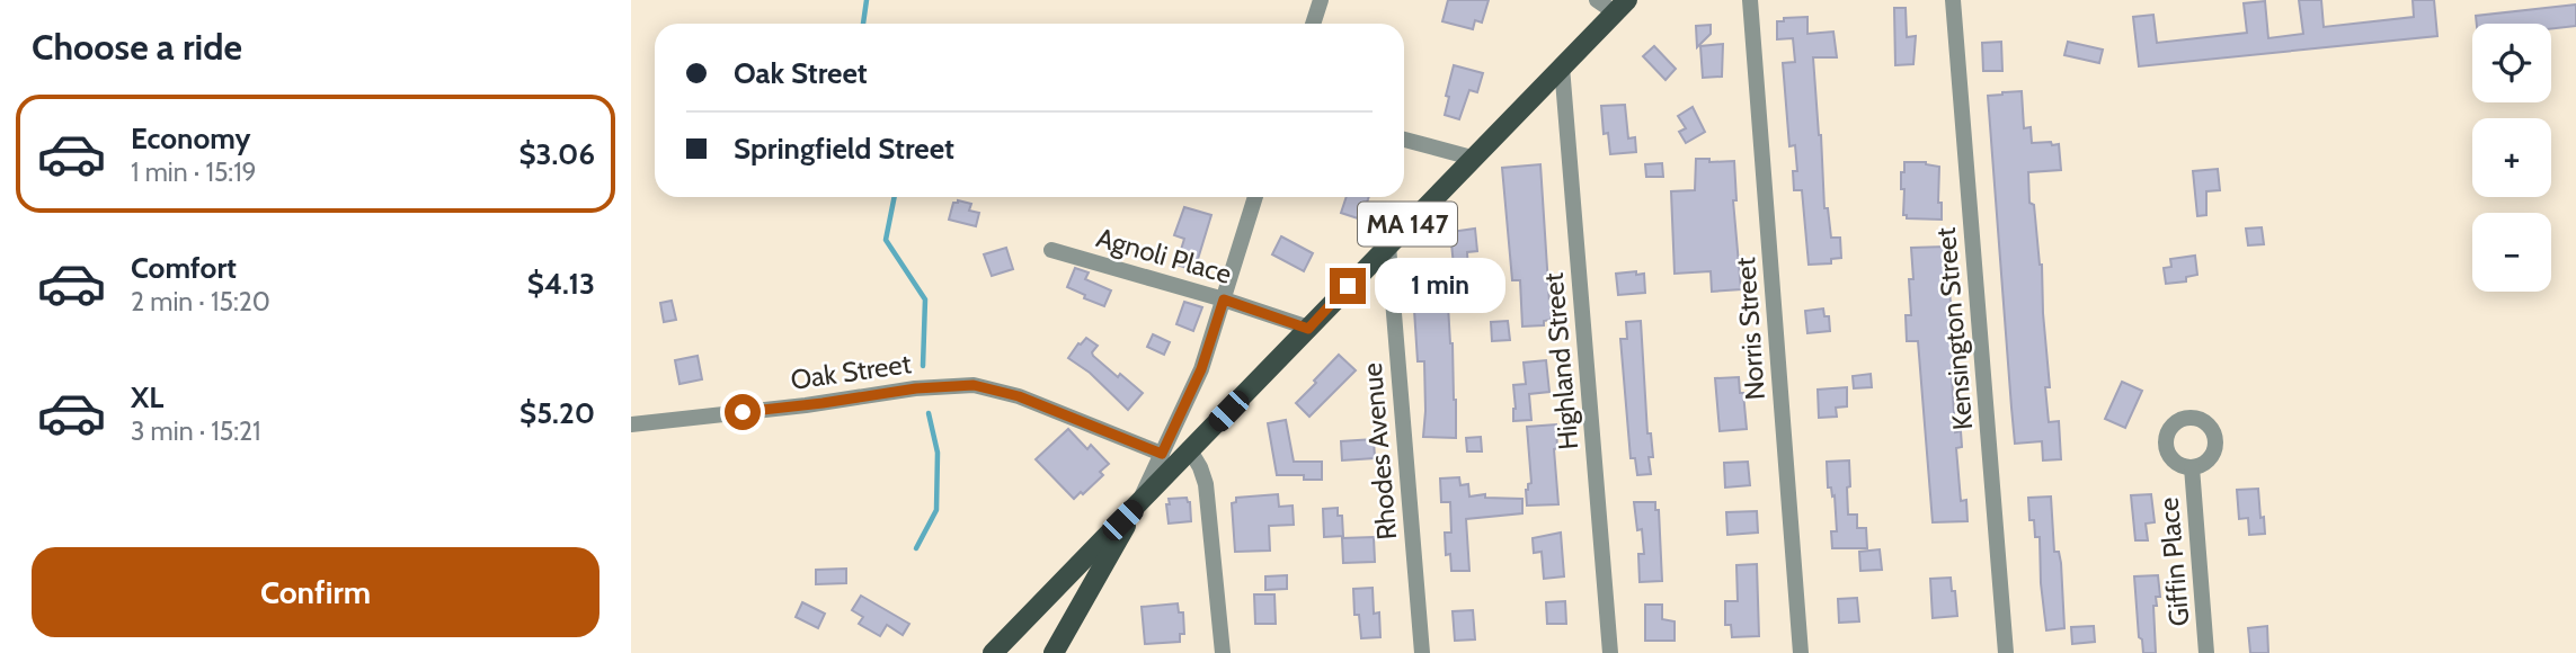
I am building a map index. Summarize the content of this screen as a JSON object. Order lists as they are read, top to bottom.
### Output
{
  "streets": {
    "main road": ["MA 147"],
    "street": [
      "Agnoli Place",
      "Norris Street",
      "Kensington Street",
      "Highland Street",
      "Oak Street",
      "Rhodes Avenue",
      "Giffin Place"
    ]
  },
  "crossings": [
    ["MA 147", "Agnoli Place"],
    ["MA 147", "Highland Street"],
    ["MA 147", "Rhodes Avenue"]
  ],
  "page": {
    "heading": "Choose a ride",
    "map_buttons": ["+", "−"],
    "banner": ["Oak Street", "Springfield Street"],
    "list": [
      {
        "name": "Economy",
        "note": "1 min · 15:19",
        "value": "$3.06"
      },
      {
        "name": "Comfort",
        "note": "2 min · 15:20",
        "value": "$4.13"
      },
      {
        "name": "XL",
        "note": "3 min · 15:21",
        "value": "$5.20"
      }
    ],
    "bubble": "1 min",
    "buttons": "Confirm"
  }
}
